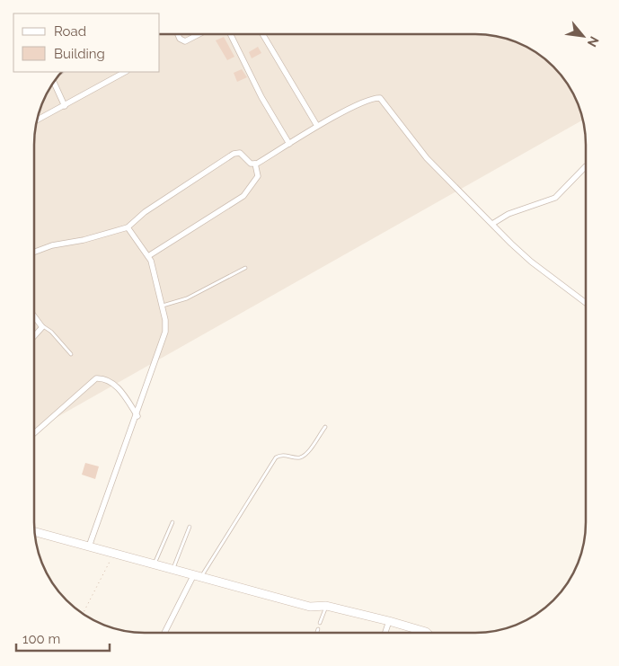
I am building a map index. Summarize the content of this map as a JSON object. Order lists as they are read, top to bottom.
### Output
{
  "legend": ["Road", "Building"],
  "scale_bar": "100 m",
  "north": "bottom right"
}
